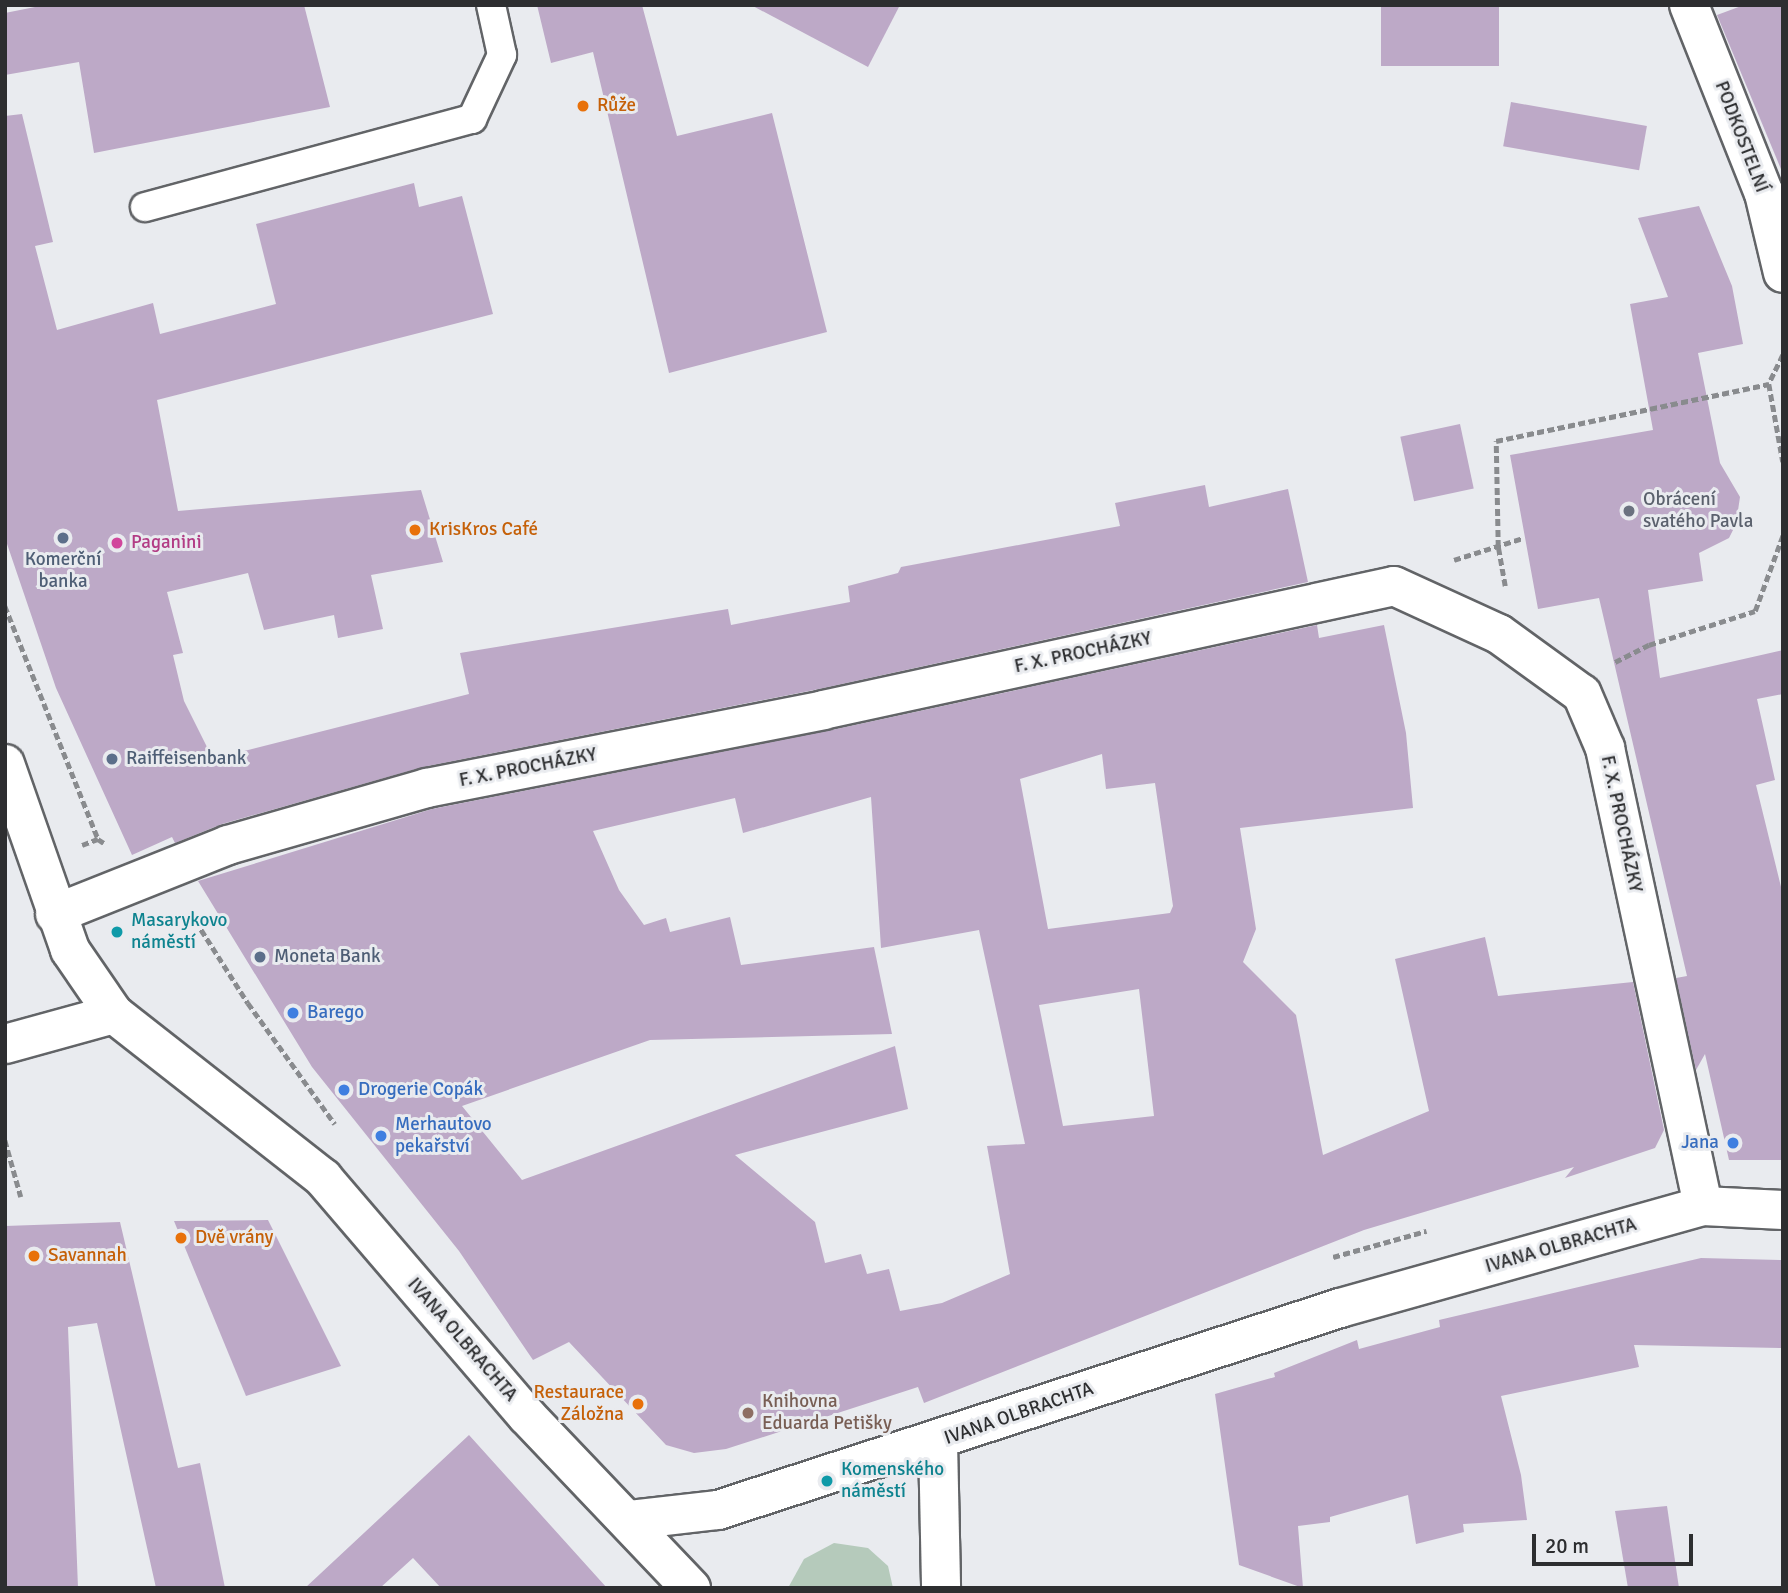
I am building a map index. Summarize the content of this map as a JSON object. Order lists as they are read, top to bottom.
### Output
{
  "streets": {
    "main road": ["PODKOSTELNÍ", "F. X. PROCHÁZKY", "IVANA OLBRACHTA"]
  },
  "crossings": [
    ["F. X. PROCHÁZKY", "IVANA OLBRACHTA"]
  ],
  "places": [
    "Růže",
    "Obrácení svatého Pavla",
    "KrisKros Café",
    "Komerční banka",
    "Paganini",
    "Raiffeisenbank",
    "Masarykovo náměstí",
    "Moneta Bank",
    "Barego",
    "Drogerie Copák",
    "Merhautovo pekařství",
    "Jana",
    "Dvě vrány",
    "Savannah",
    "Restaurace Záložna",
    "Knihovna Eduarda Petišky",
    "Komenského náměstí"
  ],
  "scale_bar": "20 m"
}
